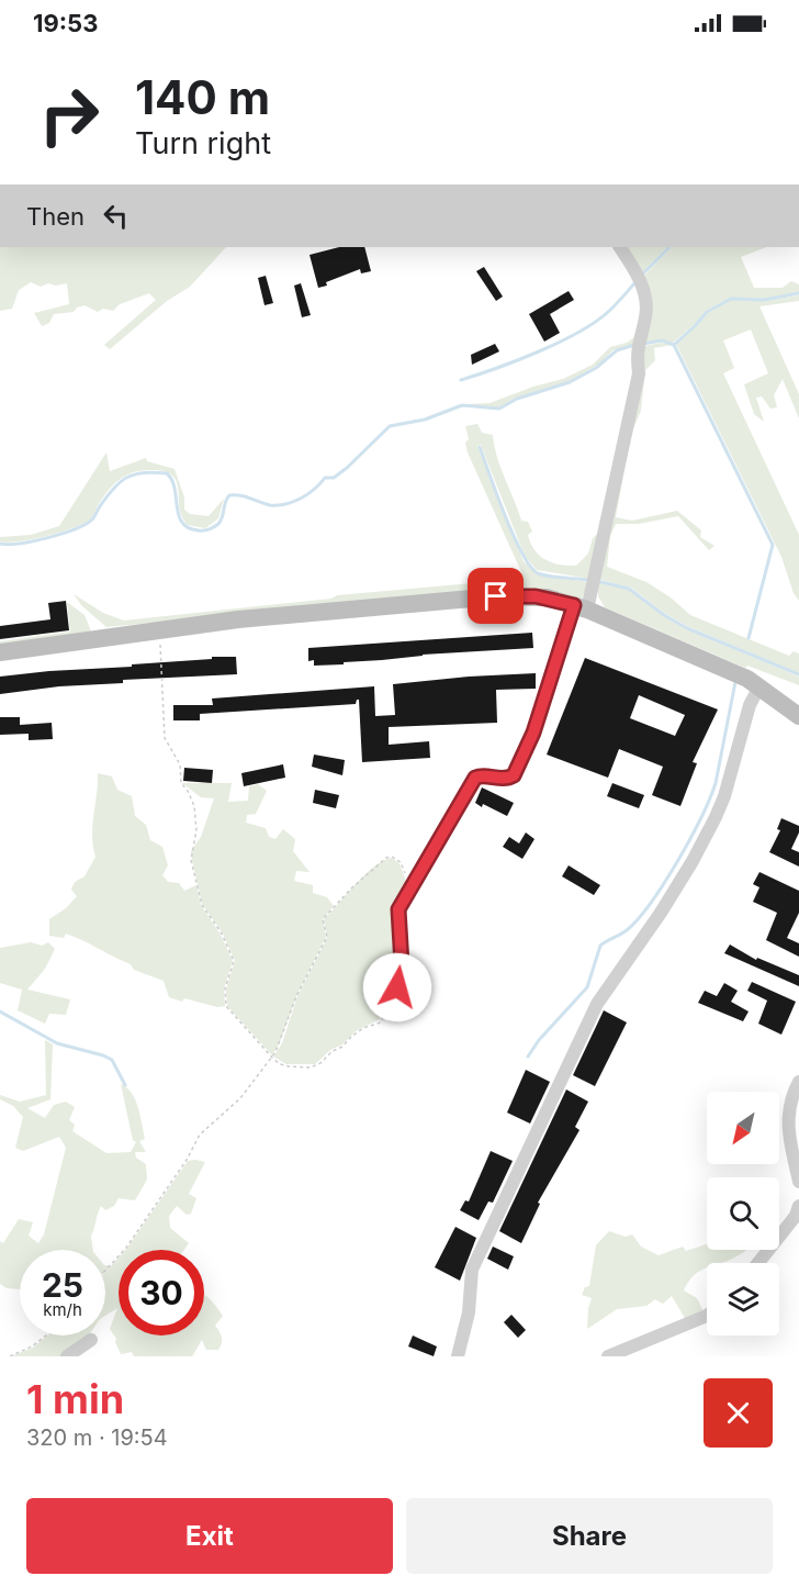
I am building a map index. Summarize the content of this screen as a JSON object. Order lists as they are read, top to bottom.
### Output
{
  "north": "bottom left",
  "page": {
    "status": "19:53",
    "turn": ["140 m", "Turn right"],
    "then": "Then",
    "speed": "25 km/h",
    "limit": "30",
    "heading": ["1 min", "320 m · 19:54"],
    "buttons": ["Exit", "Share"]
  }
}
